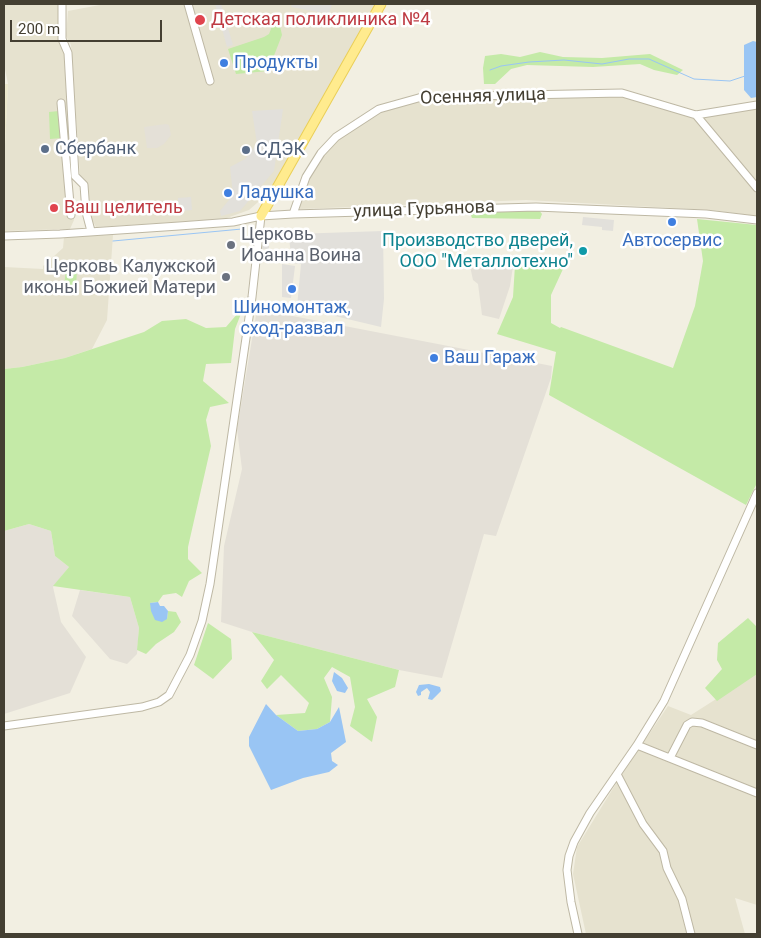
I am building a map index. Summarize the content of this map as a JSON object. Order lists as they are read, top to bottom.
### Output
{
  "streets": {
    "street": ["Осенняя улица", "улица Гурьянова"]
  },
  "crossings": [
    ["Осенняя улица", "улица Гурьянова"]
  ],
  "places": [
    "Детская поликлиника №4",
    "Продукты",
    "Сбербанк",
    "СДЭК",
    "Ладушка",
    "Ваш целитель",
    "Автосервис",
    "Церковь Иоанна Воина",
    "Производство дверей, ООО \"Металлотехно\"",
    "Церковь Калужской иконы Божией Матери",
    "Шиномонтаж, сход-развал",
    "Ваш Гараж"
  ],
  "scale_bar": "200 m"
}
